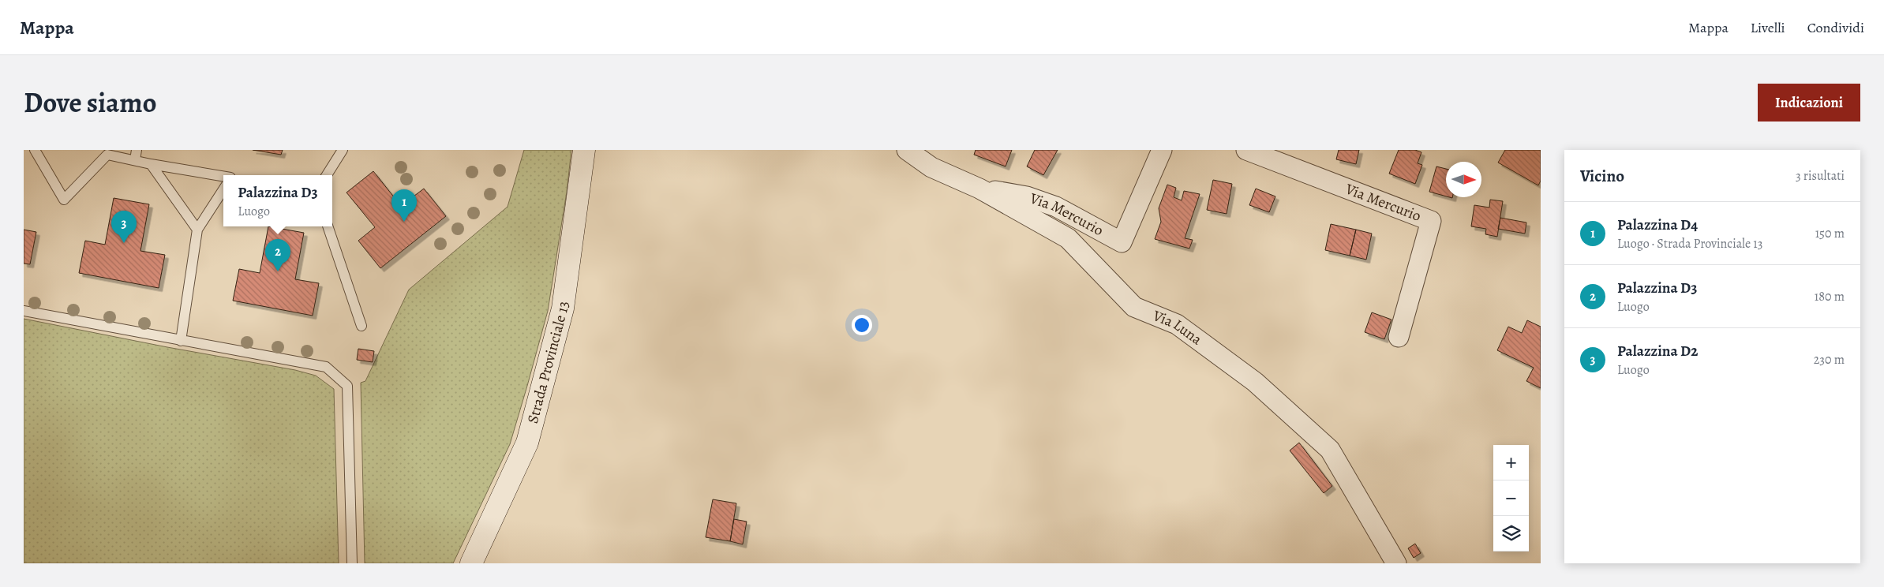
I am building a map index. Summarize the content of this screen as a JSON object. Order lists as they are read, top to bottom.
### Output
{
  "streets": {
    "main road": ["Strada Provinciale 13"],
    "street": ["Via Mercurio", "Via Luna"]
  },
  "crossings": [
    ["Via Mercurio", "Via Luna"]
  ],
  "north": "right",
  "page": {
    "header": "Mappa",
    "nav": ["Mappa", "Livelli", "Condividi"],
    "title": "Dove siamo",
    "buttons": "Indicazioni",
    "heading": ["Vicino", "3 risultati"],
    "popup": ["Palazzina D3", "Luogo"],
    "pins": ["1", "3", "2"],
    "list": [
      {
        "mark": "1",
        "name": "Palazzina D4",
        "note": "Luogo · Strada Provinciale 13",
        "value": "150 m"
      },
      {
        "mark": "2",
        "name": "Palazzina D3",
        "note": "Luogo",
        "value": "180 m"
      },
      {
        "mark": "3",
        "name": "Palazzina D2",
        "note": "Luogo",
        "value": "230 m"
      }
    ],
    "map_buttons": ["+", "−"]
  }
}
